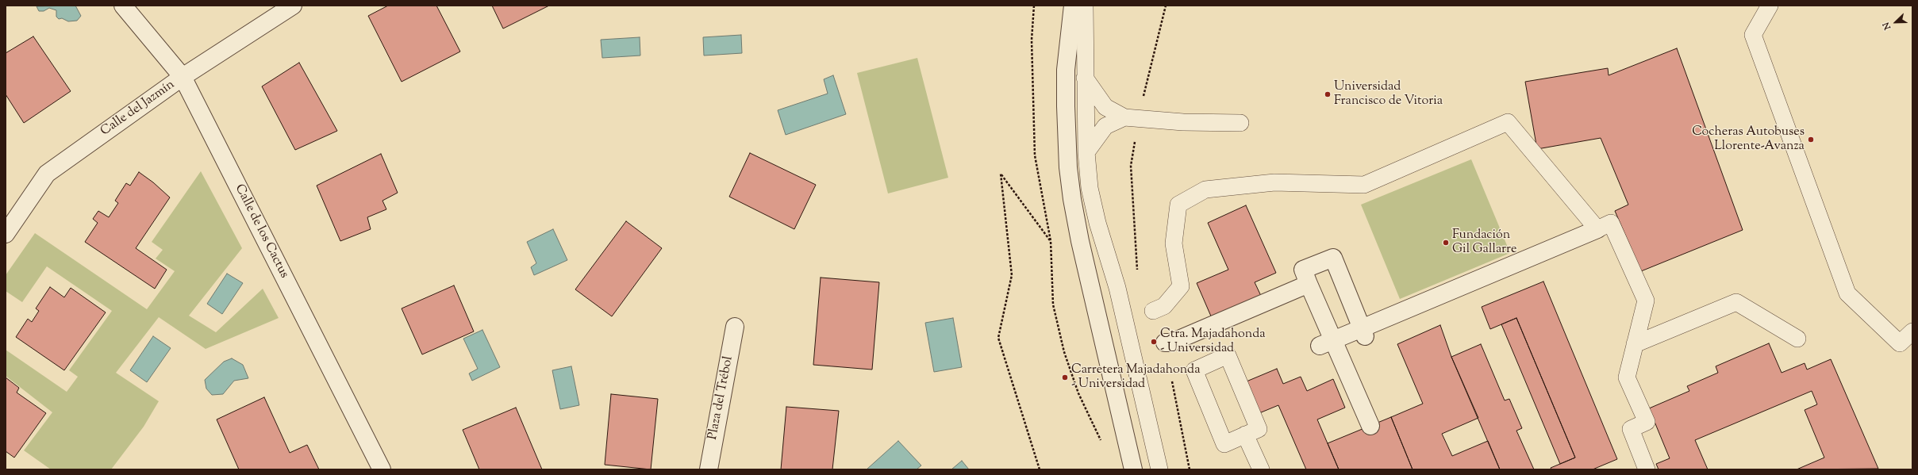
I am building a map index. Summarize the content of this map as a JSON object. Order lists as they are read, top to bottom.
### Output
{
  "streets": {
    "street": ["Calle del Jazmín", "Calle de los Cactus", "Plaza del Trébol"]
  },
  "crossings": [
    ["Calle del Jazmín", "Calle de los Cactus"]
  ],
  "places": [
    "Universidad Francisco de Vitoria",
    "Cocheras Autobuses Llorente-Avanza",
    "Fundación Gil Gallarre",
    "Ctra. Majadahonda - Universidad",
    "Carretera Majadahonda - Universidad"
  ],
  "north": "bottom left"
}
